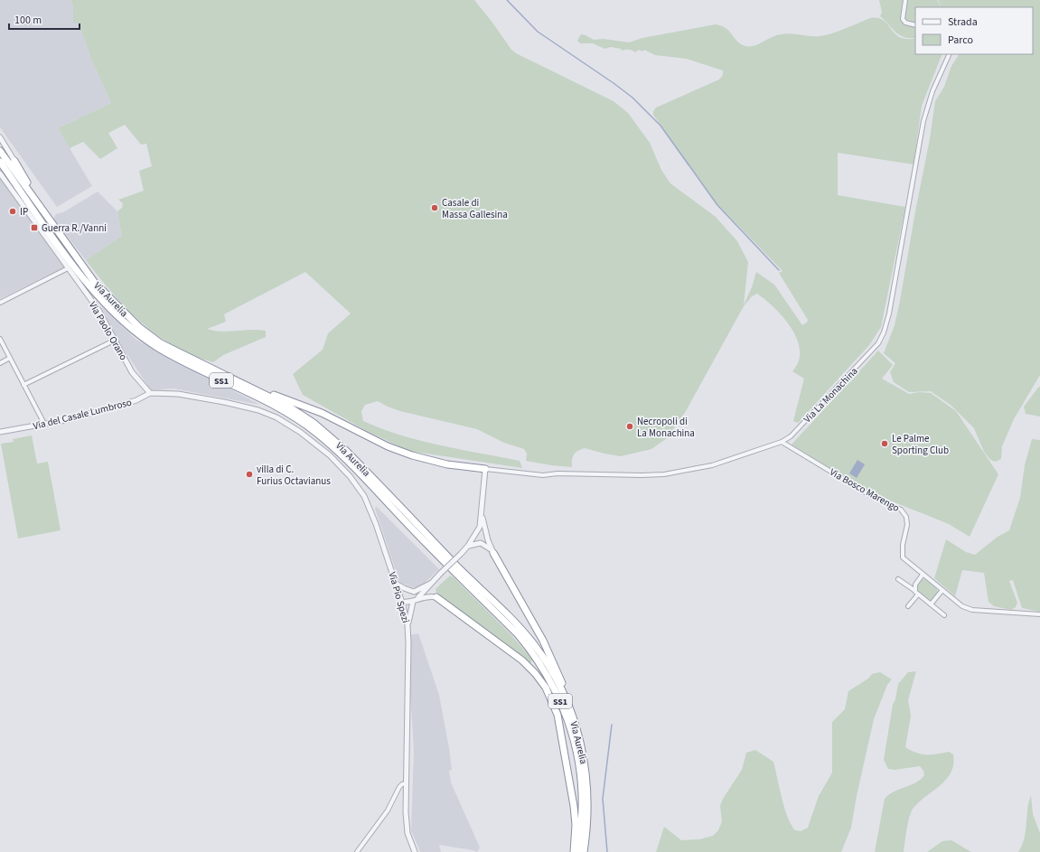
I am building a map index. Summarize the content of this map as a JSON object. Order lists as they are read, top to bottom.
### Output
{
  "streets": {
    "highway": ["Via Aurelia", "SS1"],
    "street": [
      "Via Paolo Orano",
      "Via La Monachina",
      "Via del Casale Lumbroso",
      "Via Bosco Marengo",
      "Via Pio Spezi"
    ]
  },
  "crossings": [
    ["Via Paolo Orano", "Via del Casale Lumbroso"],
    ["Via La Monachina", "Via Bosco Marengo"],
    ["Via del Casale Lumbroso", "Via Pio Spezi"]
  ],
  "places": {
    "other": [
      "Casale di Massa Gallesina",
      "IP",
      "Necropoli di La Monachina",
      "Le Palme Sporting Club",
      "villa di C. Furius Octavianus"
    ],
    "transit": ["Guerra R./Vanni"]
  },
  "legend": ["Strada", "Parco"],
  "scale_bar": "100 m"
}
